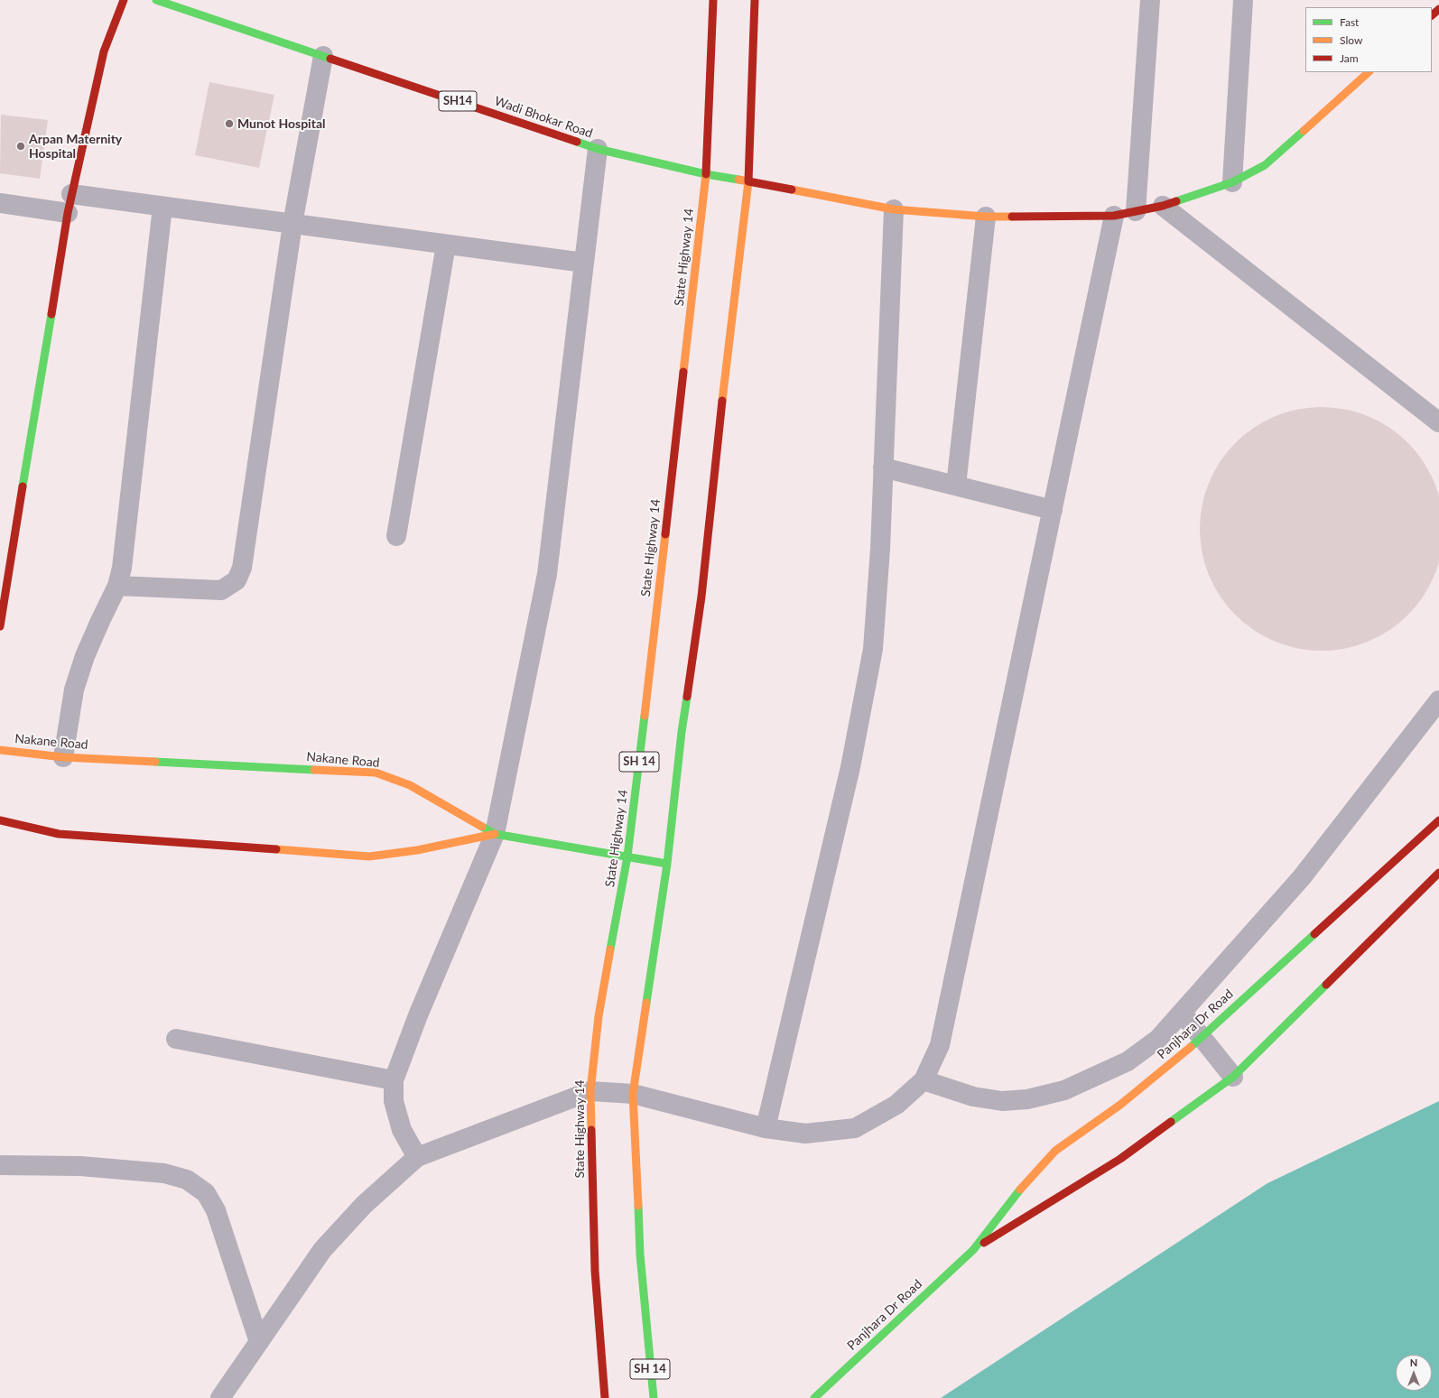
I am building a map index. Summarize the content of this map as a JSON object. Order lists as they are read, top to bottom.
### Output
{
  "streets": {
    "street": [
      "SH14",
      "Wadi Bhokar Road",
      "State Highway 14",
      "Nakane Road",
      "SH 14",
      "Panjhara Dr Road"
    ]
  },
  "crossings": [
    ["Wadi Bhokar Road", "State Highway 14"],
    ["Wadi Bhokar Road", "SH 14"],
    ["State Highway 14", "Nakane Road"],
    ["Nakane Road", "SH 14"]
  ],
  "places": ["Munot Hospital", "Arpan Maternity Hospital"],
  "legend": ["Fast", "Slow", "Jam"],
  "north": "top"
}
